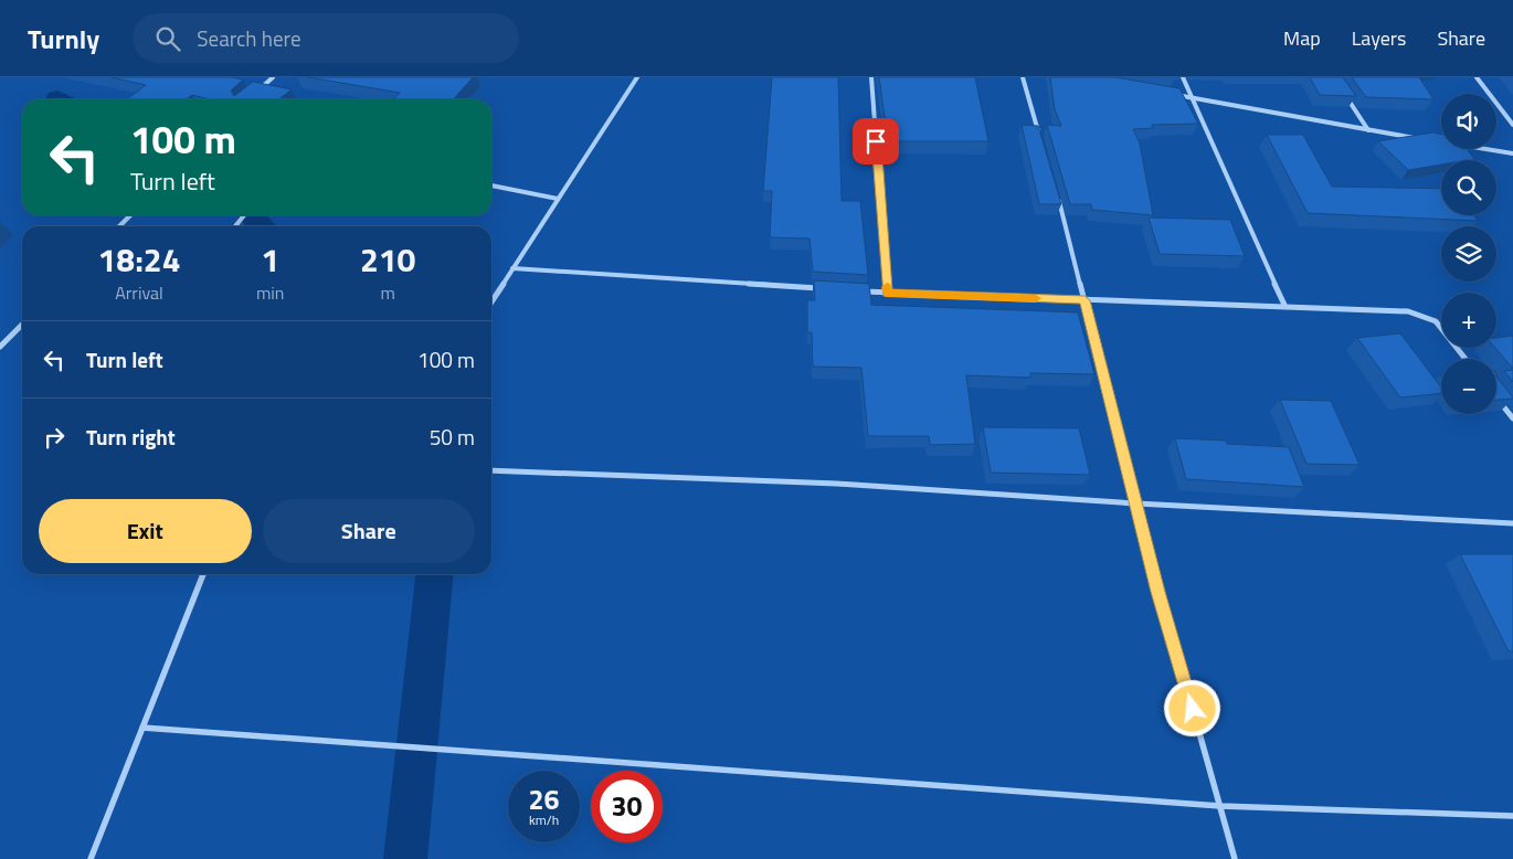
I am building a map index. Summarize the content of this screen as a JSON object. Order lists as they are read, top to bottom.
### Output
{
  "page": {
    "header": "Turnly",
    "search": "Search here",
    "nav": ["Map", "Layers", "Share"],
    "map_buttons": ["+", "−"],
    "turn": ["100 m", "Turn left"],
    "eta": [
      "18:24",
      "Arrival",
      "1",
      "min",
      "210",
      "m"
    ],
    "list": [
      {
        "name": "Turn left",
        "value": "100 m"
      },
      {
        "name": "Turn right",
        "value": "50 m"
      }
    ],
    "buttons": ["Exit", "Share"],
    "speed": "26 km/h",
    "limit": "30"
  }
}
